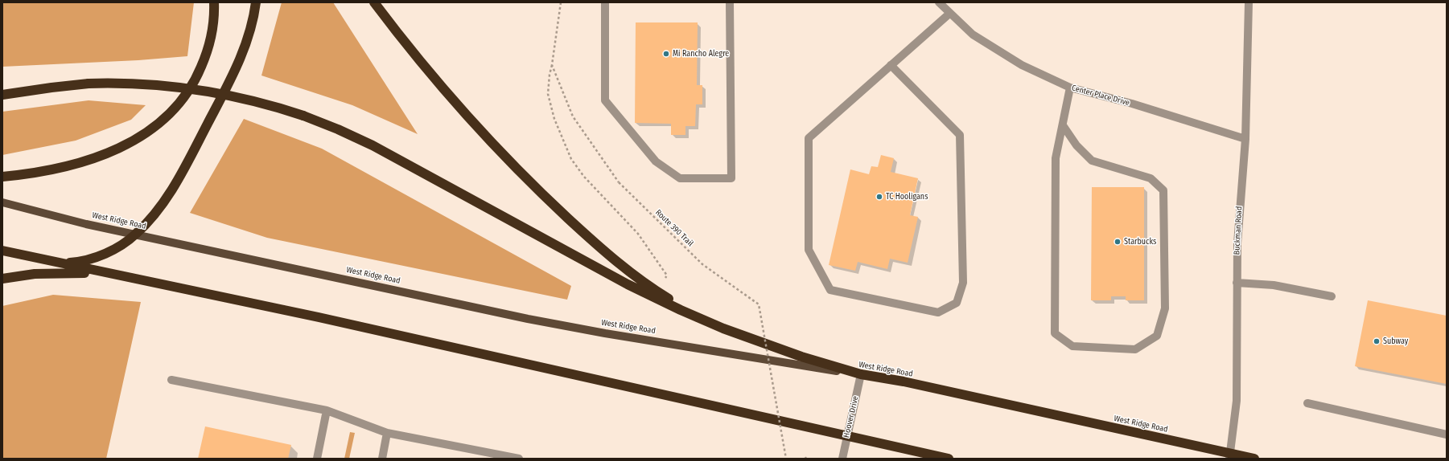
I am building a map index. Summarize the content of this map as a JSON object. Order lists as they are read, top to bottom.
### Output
{
  "streets": {
    "highway": ["West Ridge Road"],
    "street": ["Center Place Drive", "Buckman Road", "Hoover Drive"],
    "path": ["Route 390 Trail"]
  },
  "crossings": [
    ["Center Place Drive", "Buckman Road"],
    ["West Ridge Road", "Buckman Road"],
    ["West Ridge Road", "Hoover Drive"]
  ],
  "places": [
    "Mi Rancho Alegre",
    "TC Hooligans",
    "Starbucks",
    "Subway"
  ]
}
